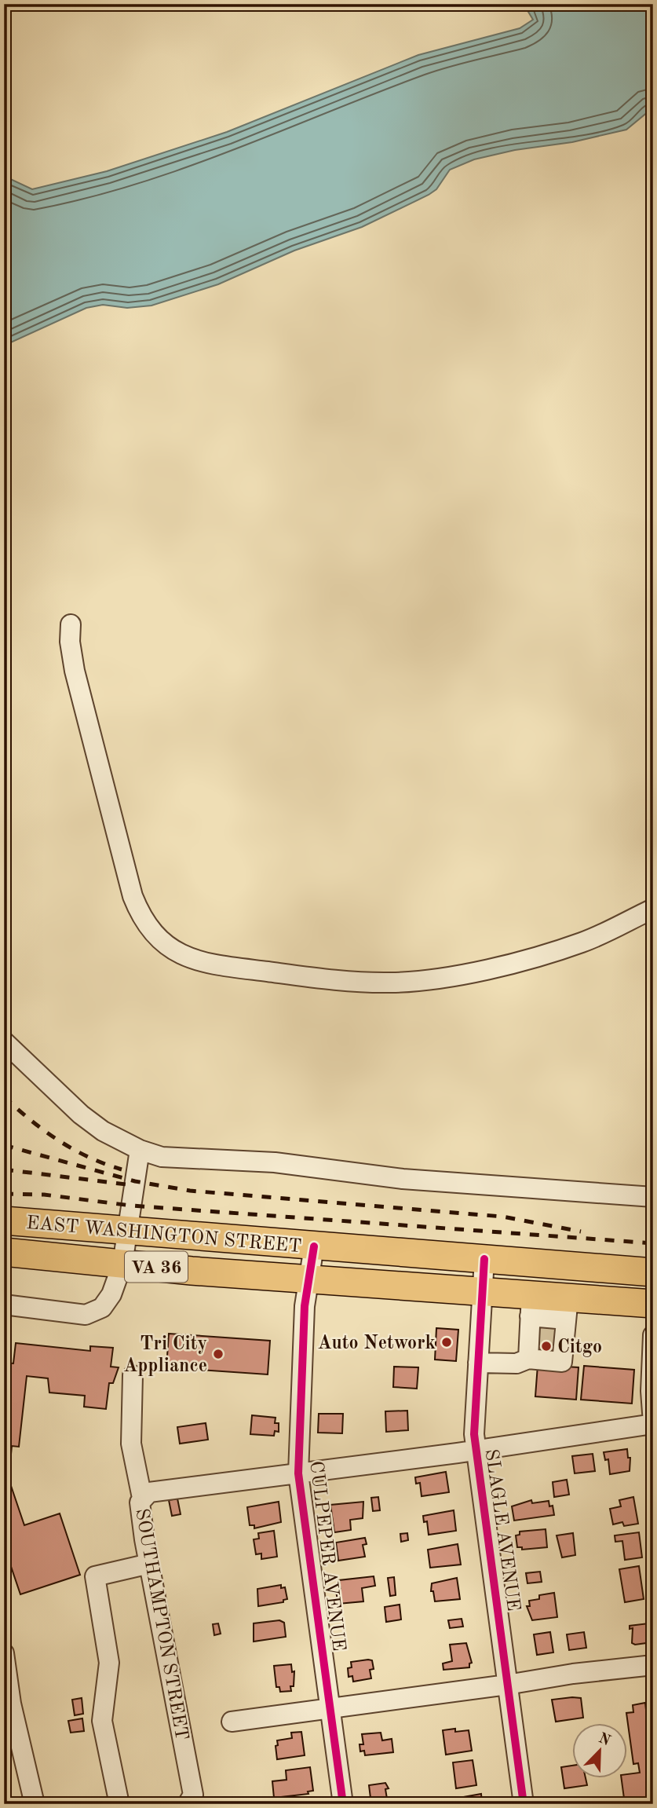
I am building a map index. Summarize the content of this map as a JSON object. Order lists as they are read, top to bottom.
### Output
{
  "streets": {
    "highway": ["EAST WASHINGTON STREET", "VA 36"],
    "street": ["SLAGLE AVENUE", "CULPEPER AVENUE", "SOUTHAMPTON STREET"]
  },
  "crossings": [
    ["EAST WASHINGTON STREET", "SLAGLE AVENUE"],
    ["EAST WASHINGTON STREET", "CULPEPER AVENUE"],
    ["SLAGLE AVENUE", "SOUTHAMPTON STREET"],
    ["CULPEPER AVENUE", "SOUTHAMPTON STREET"]
  ],
  "places": ["Auto Network", "Citgo", "Tri City Appliance"],
  "north": "top right"
}
